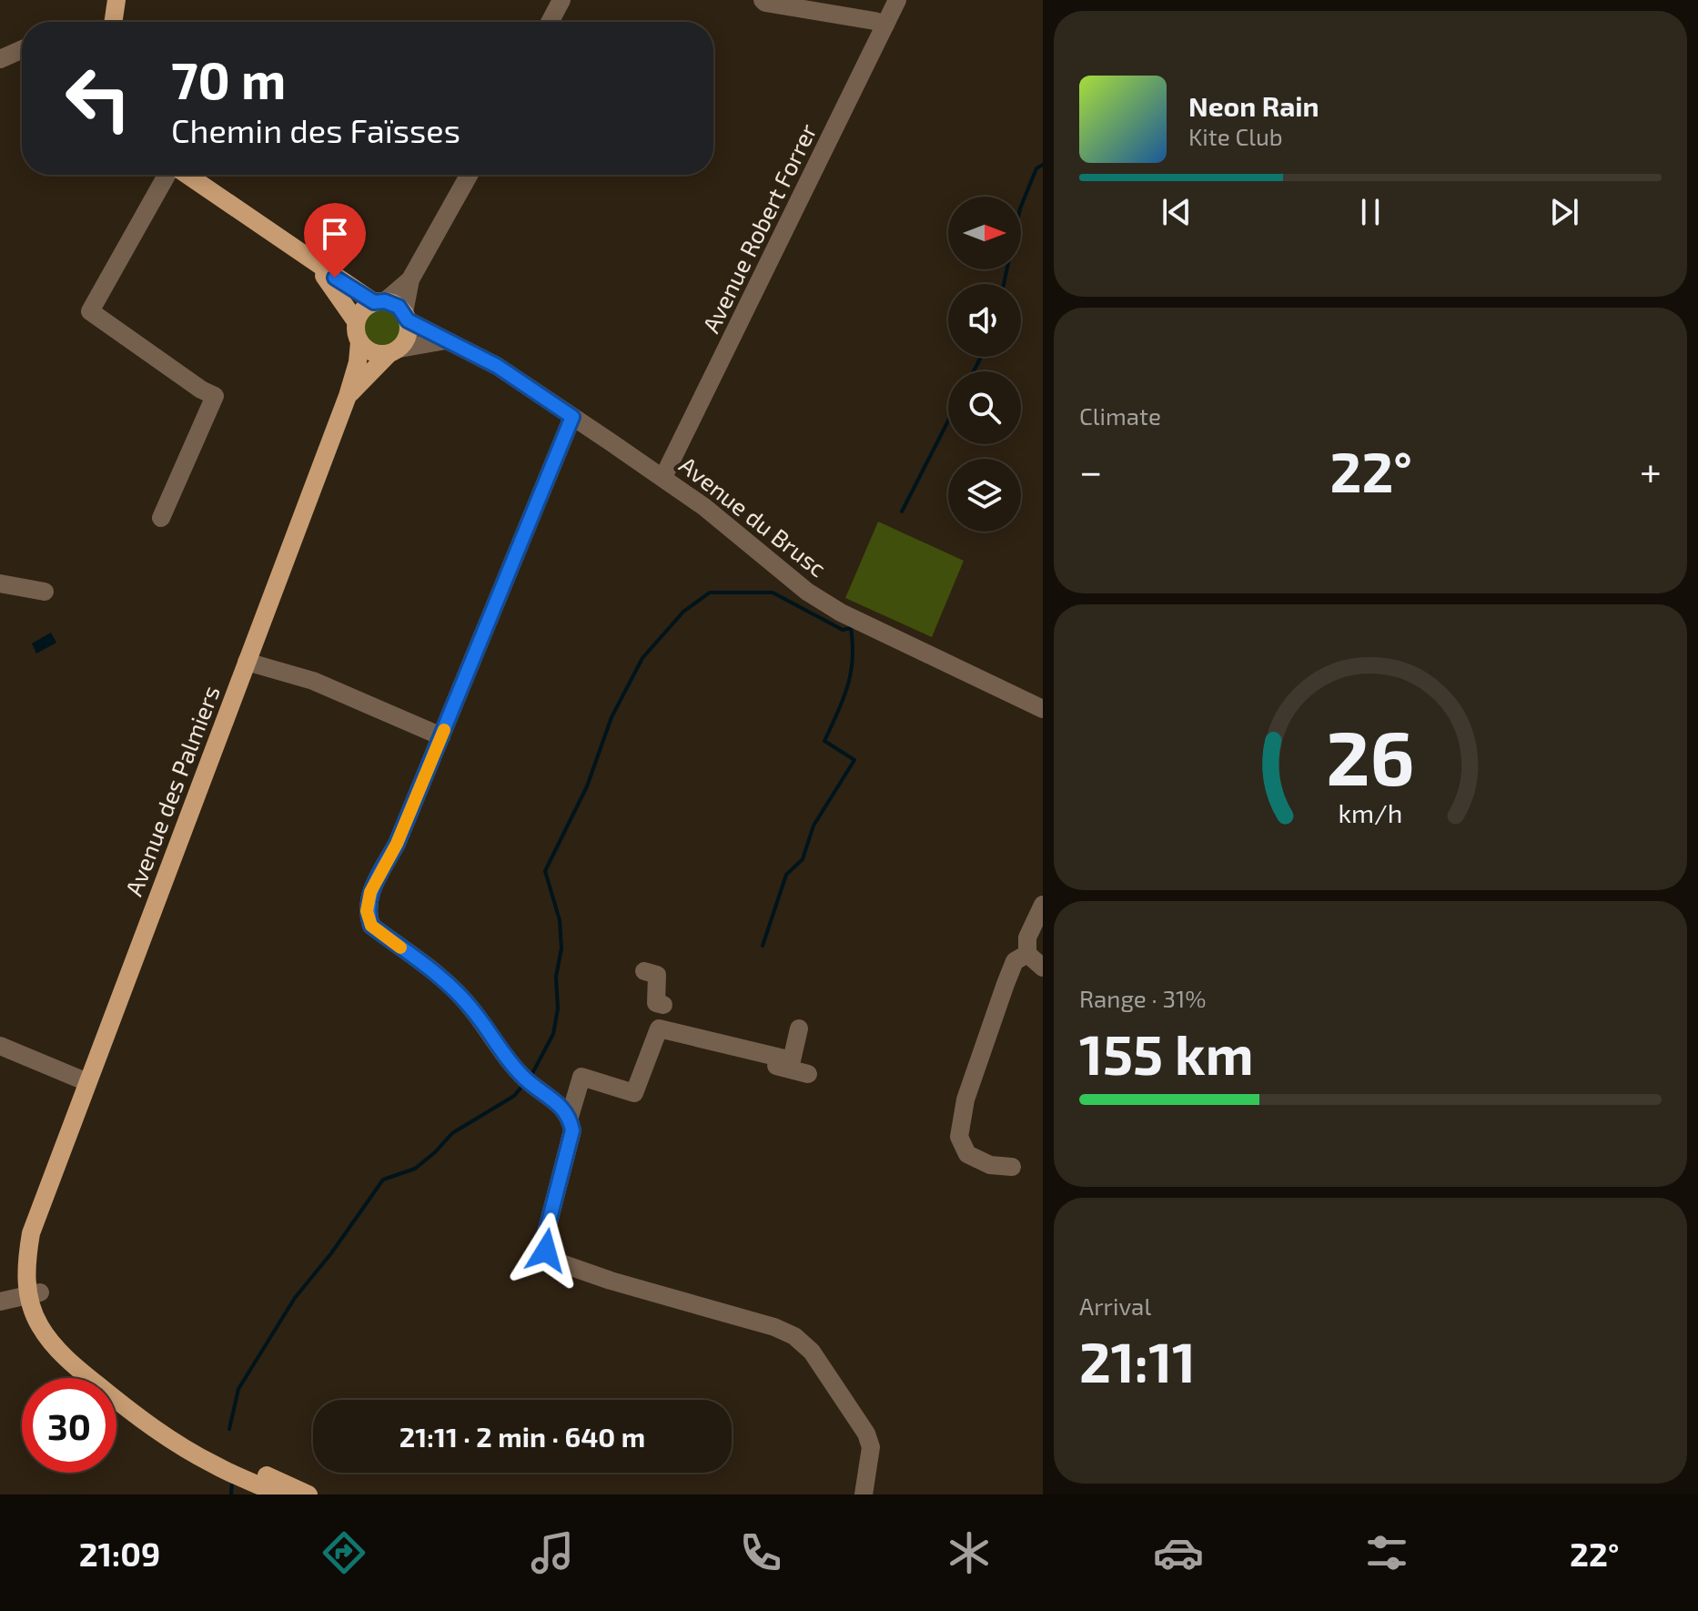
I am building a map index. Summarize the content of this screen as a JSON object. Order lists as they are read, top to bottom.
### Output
{
  "streets": {
    "main road": ["Avenue des Palmiers"],
    "street": ["Avenue Robert Forrer", "Avenue du Brusc"]
  },
  "crossings": [
    ["Avenue Robert Forrer", "Avenue du Brusc"],
    ["Avenue du Brusc", "Avenue des Palmiers"]
  ],
  "north": "right",
  "page": {
    "turn": ["70 m", "Chemin des Faïsses"],
    "song": ["Neon Rain", "Kite Club"],
    "tile": [
      "Climate",
      ["Range · 31%", "155 km"],
      ["Arrival", "21:11"]
    ],
    "heat": ["−", "22°", "+"],
    "limit": "30",
    "trip": "21:11 · 2 min · 640 m",
    "tabs": ["21:09", "22°"],
    "gauge": ["26", "km/h"]
  }
}
